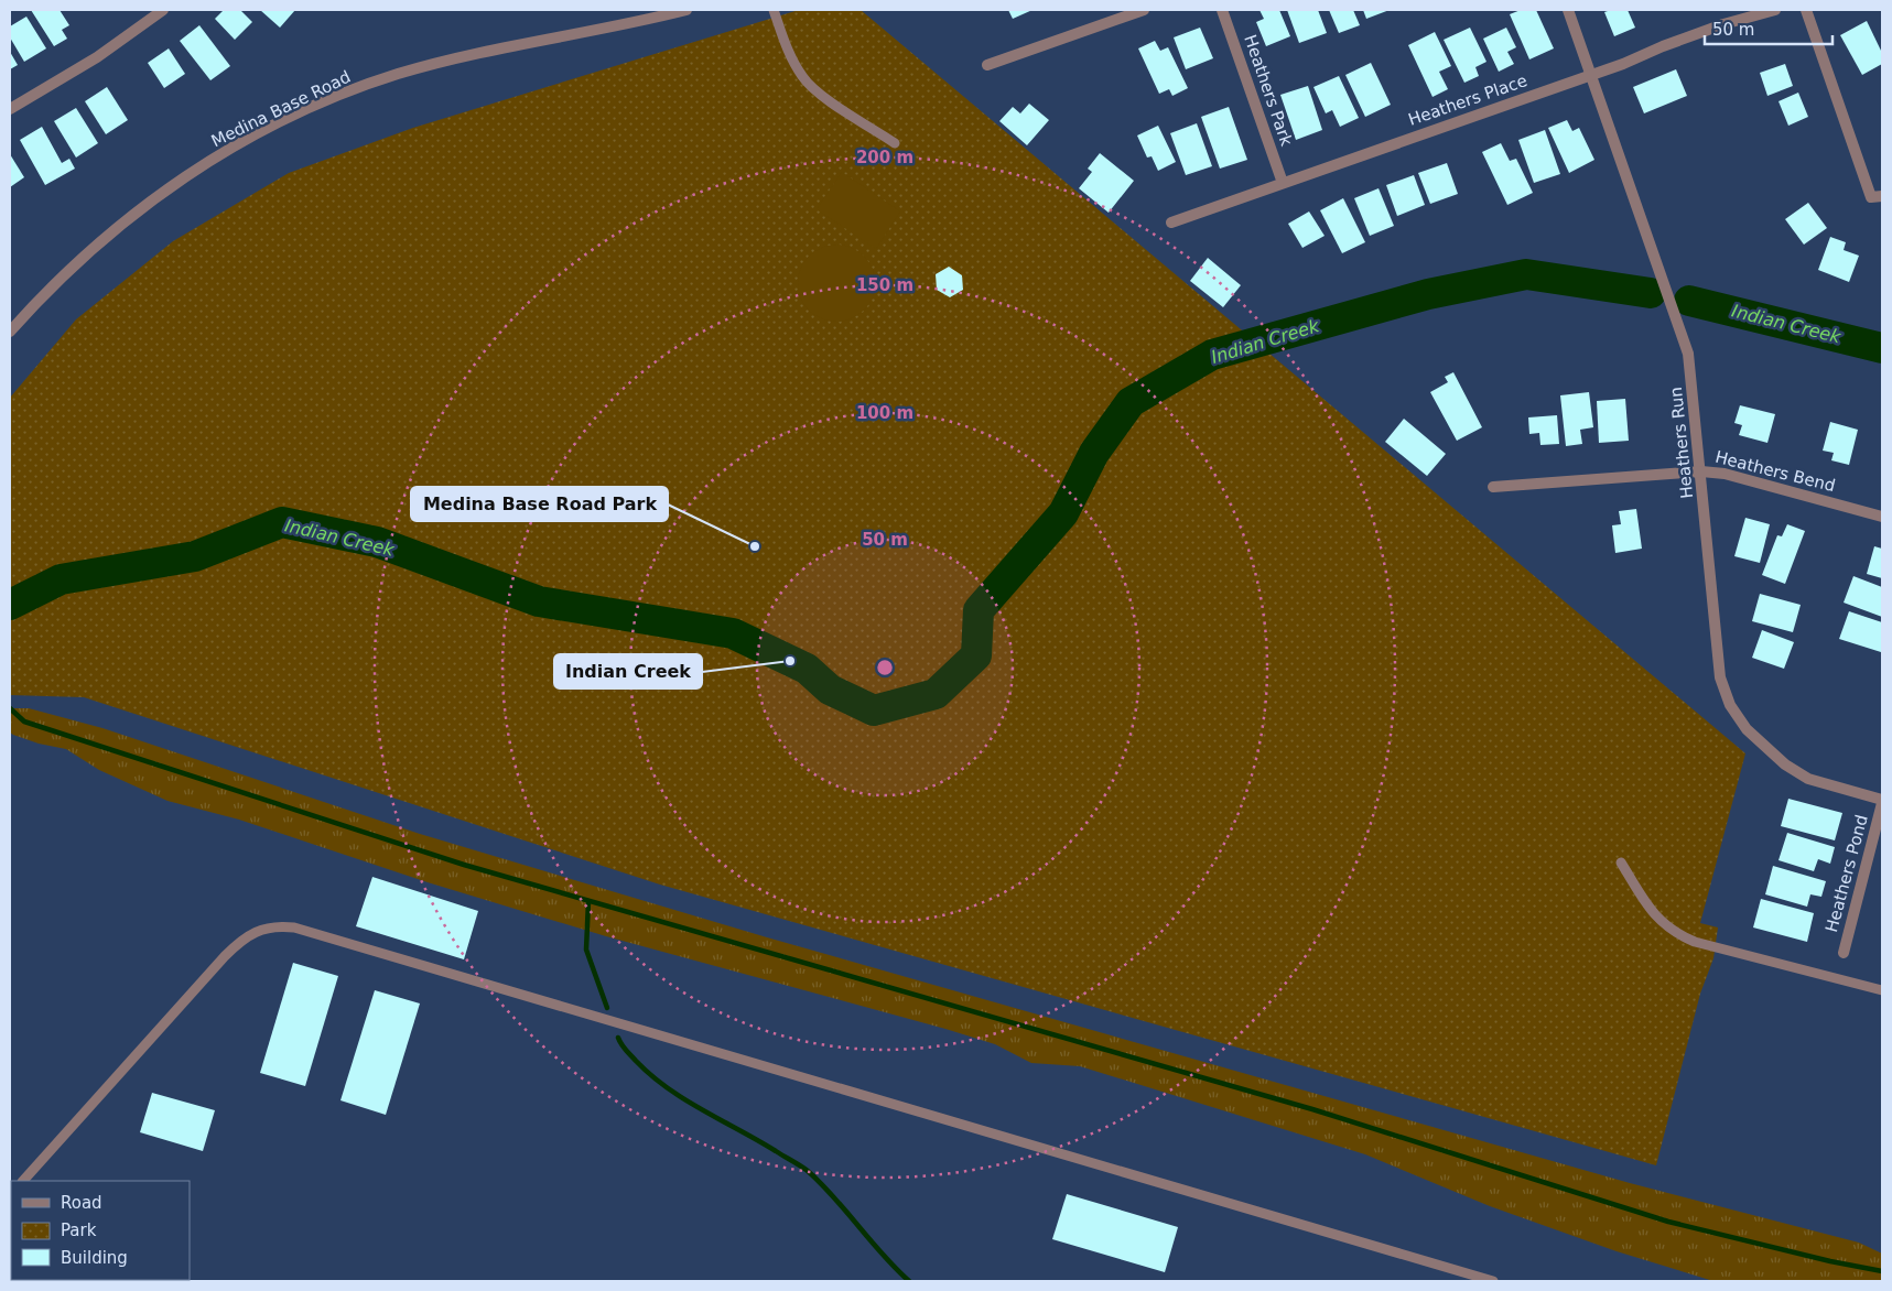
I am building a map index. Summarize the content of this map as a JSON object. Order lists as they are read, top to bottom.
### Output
{
  "streets": {
    "street": [
      "Heathers Park",
      "Heathers Place",
      "Medina Base Road",
      "Heathers Run",
      "Heathers Bend",
      "Heathers Pond"
    ]
  },
  "crossings": [
    ["Heathers Park", "Heathers Place"],
    ["Heathers Place", "Heathers Run"],
    ["Heathers Run", "Heathers Bend"],
    ["Heathers Run", "Heathers Pond"]
  ],
  "water": ["Indian Creek"],
  "places": ["Medina Base Road Park", "Indian Creek"],
  "legend": ["Road", "Park", "Building"],
  "scale_bar": "50 m",
  "rings": [
    "200 m",
    "150 m",
    "100 m",
    "50 m"
  ]
}
